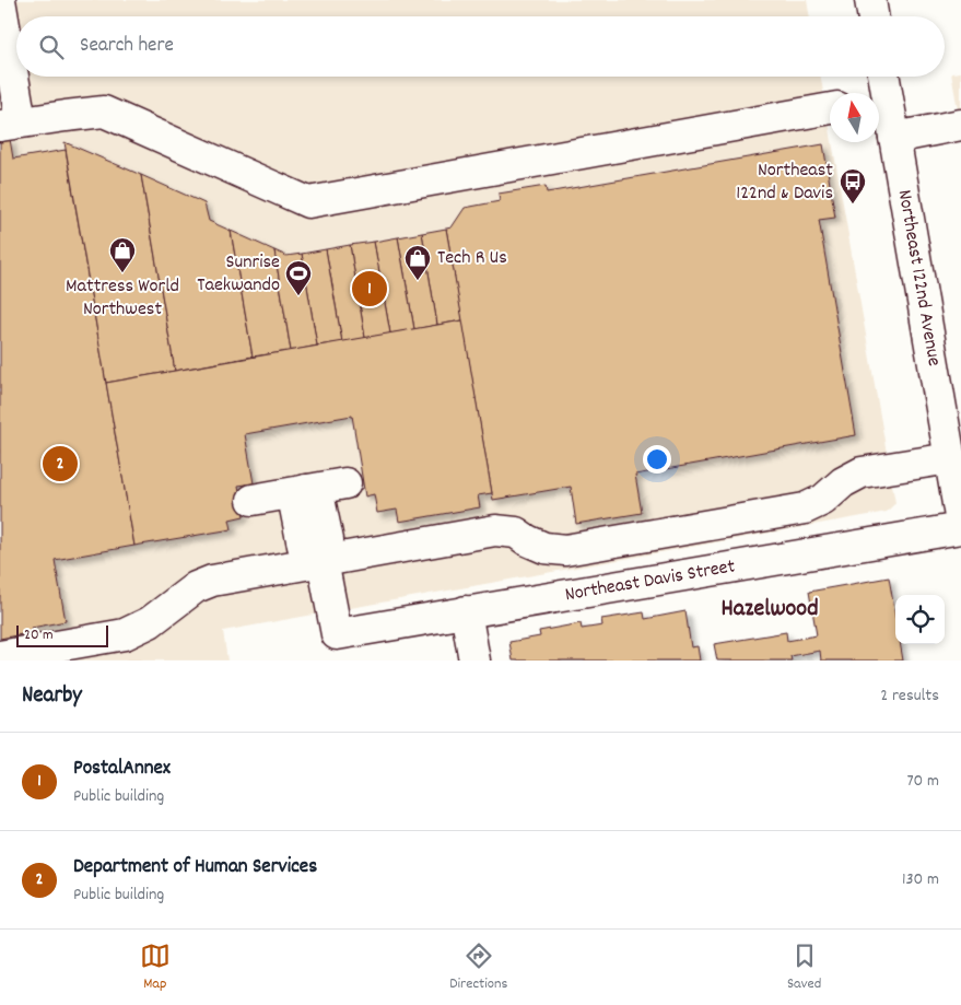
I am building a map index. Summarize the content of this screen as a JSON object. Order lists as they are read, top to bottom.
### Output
{
  "streets": {
    "street": ["Northeast 122nd Avenue", "Northeast Davis Street"]
  },
  "districts": ["Hazelwood"],
  "places": {
    "bus stop": ["Northeast 122nd & Davis"],
    "shop": ["Mattress World Northwest", "Tech R Us"],
    "sports": ["Sunrise Taekwando"]
  },
  "scale_bar": "20 m",
  "north": "top",
  "page": {
    "search": "Search here",
    "pins": ["1", "2"],
    "scale": "20 m",
    "heading": ["Nearby", "2 results"],
    "list": [
      {
        "mark": "1",
        "name": "PostalAnnex",
        "note": "Public building",
        "value": "70 m"
      },
      {
        "mark": "2",
        "name": "Department of Human Services",
        "note": "Public building",
        "value": "130 m"
      }
    ],
    "nav": ["Map", "Directions", "Saved"]
  }
}
